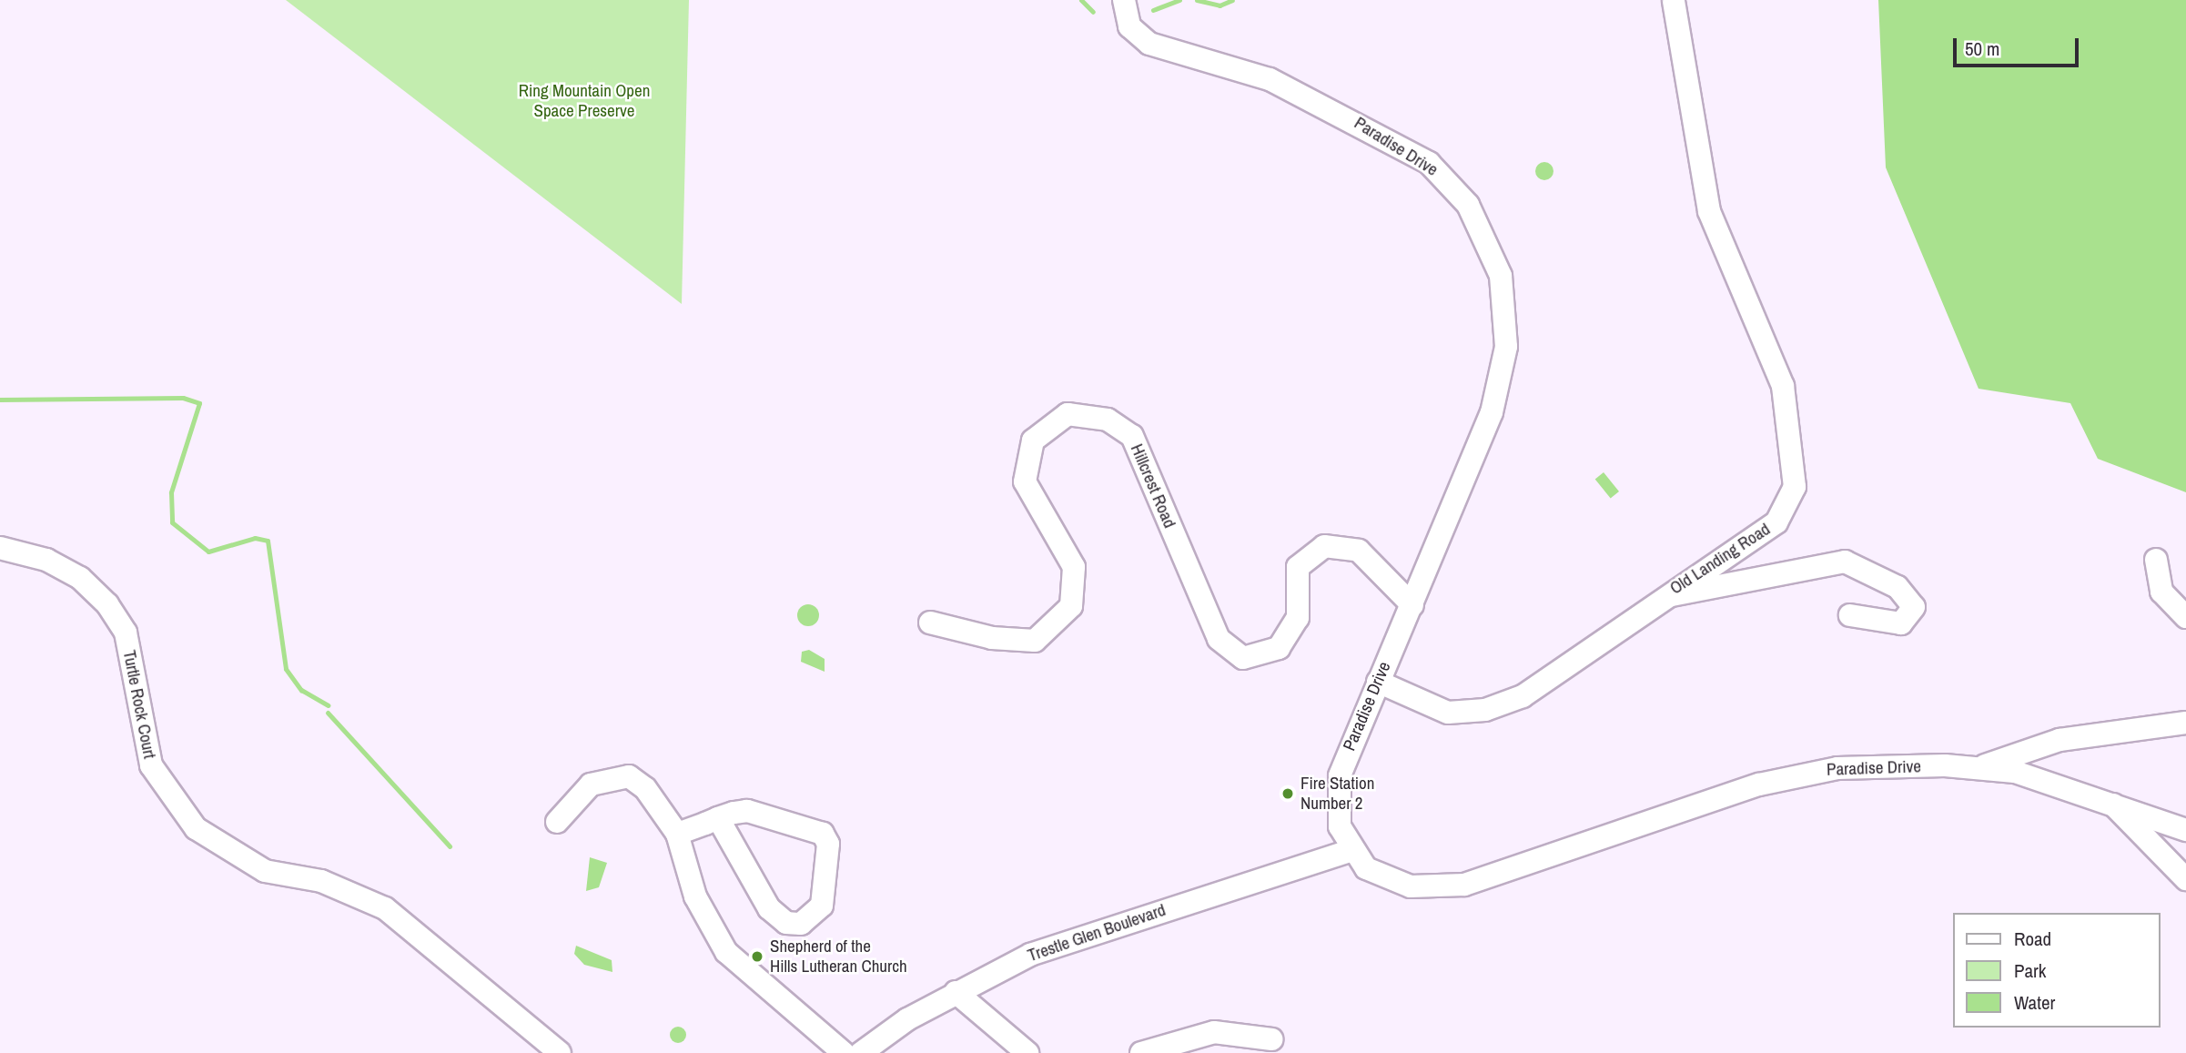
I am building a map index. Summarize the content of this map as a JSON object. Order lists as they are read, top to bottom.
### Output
{
  "streets": {
    "street": [
      "Paradise Drive",
      "Hillcrest Road",
      "Old Landing Road",
      "Turtle Rock Court",
      "Trestle Glen Boulevard"
    ]
  },
  "crossings": [
    ["Paradise Drive", "Hillcrest Road"],
    ["Paradise Drive", "Old Landing Road"],
    ["Paradise Drive", "Trestle Glen Boulevard"]
  ],
  "parks": ["Ring Mountain Open Space Preserve"],
  "places": ["Fire Station Number 2", "Shepherd of the Hills Lutheran Church"],
  "legend": ["Road", "Park", "Water"],
  "scale_bar": "50 m"
}
